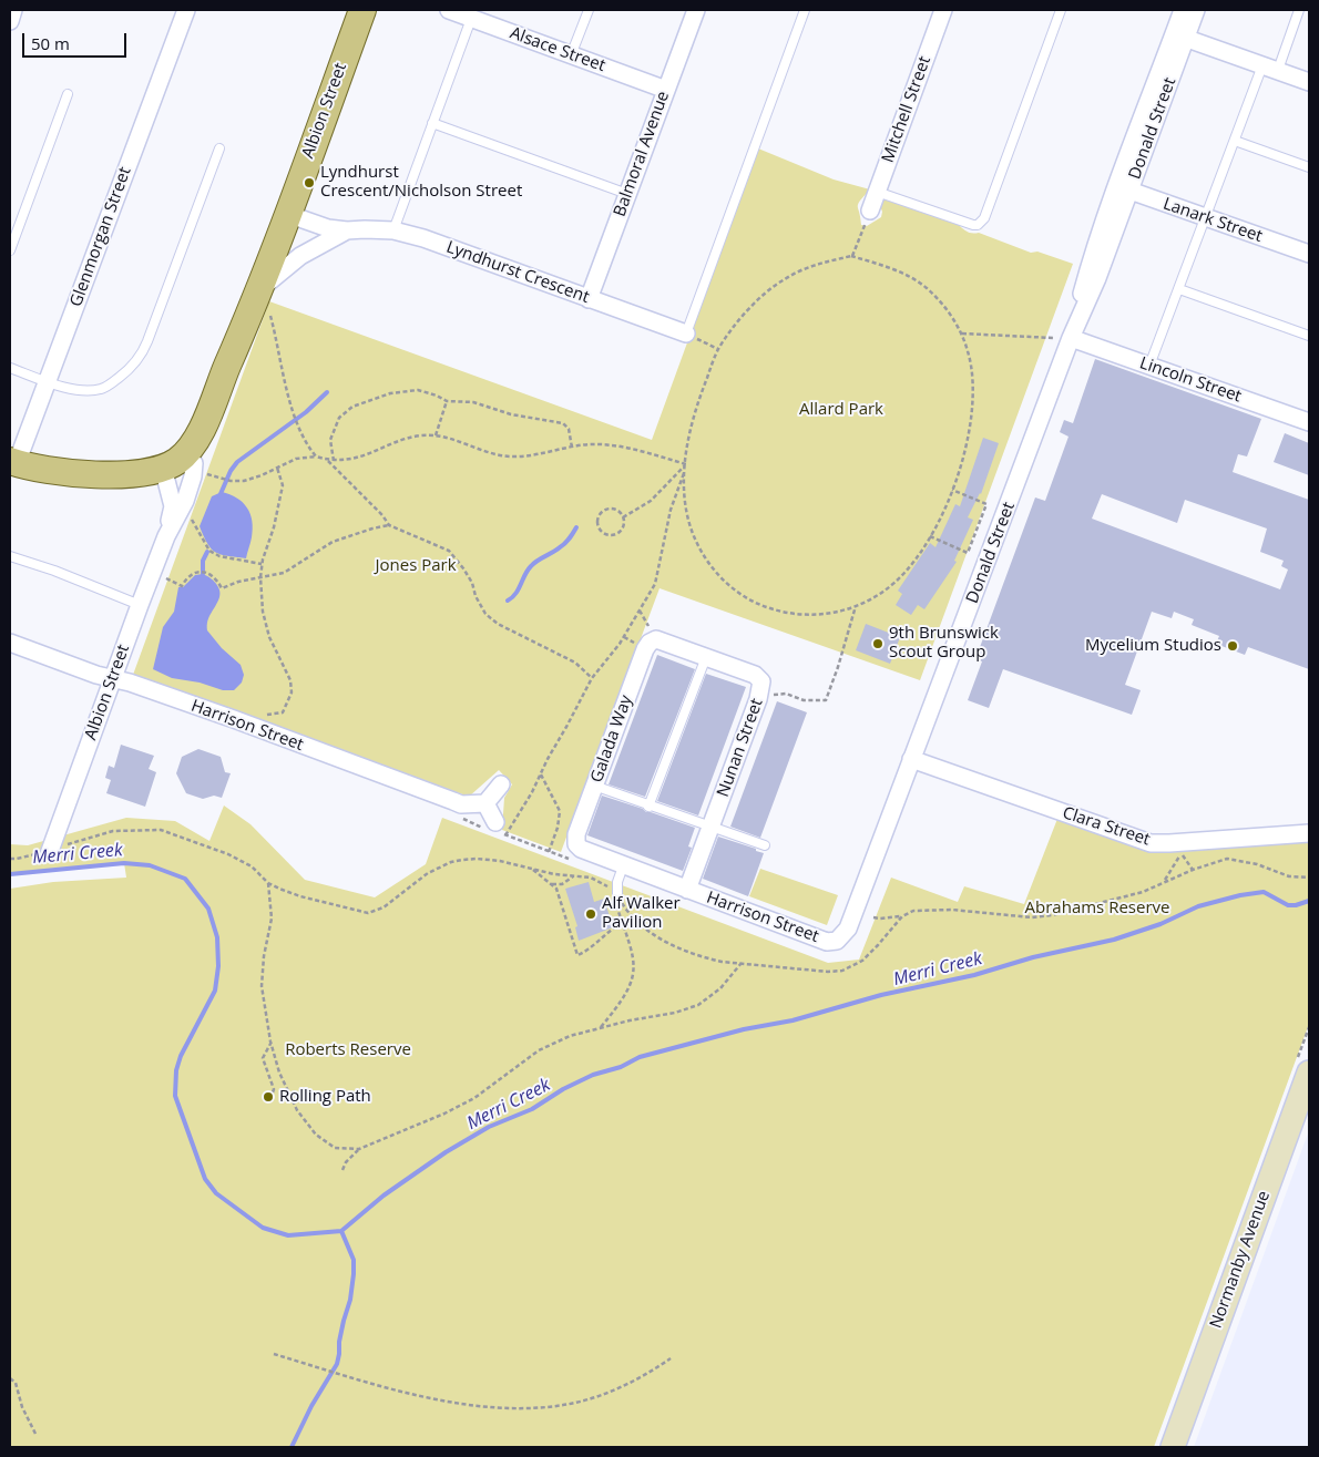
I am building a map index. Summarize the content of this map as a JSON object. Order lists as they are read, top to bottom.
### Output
{
  "streets": {
    "main road": ["Albion Street", "Normanby Avenue"],
    "street": [
      "Alsace Street",
      "Mitchell Street",
      "Donald Street",
      "Balmoral Avenue",
      "Lanark Street",
      "Glenmorgan Street",
      "Lyndhurst Crescent",
      "Lincoln Street",
      "Harrison Street",
      "Galada Way",
      "Nunan Street",
      "Clara Street"
    ]
  },
  "crossings": [
    ["Alsace Street", "Balmoral Avenue"],
    ["Albion Street", "Lyndhurst Crescent"],
    ["Albion Street", "Harrison Street"],
    ["Donald Street", "Lanark Street"],
    ["Donald Street", "Lincoln Street"],
    ["Donald Street", "Harrison Street"],
    ["Donald Street", "Clara Street"],
    ["Balmoral Avenue", "Lyndhurst Crescent"],
    ["Harrison Street", "Galada Way"],
    ["Harrison Street", "Nunan Street"],
    ["Galada Way", "Nunan Street"]
  ],
  "water": ["Merri Creek"],
  "parks": [
    "Allard Park",
    "Jones Park",
    "Abrahams Reserve",
    "Roberts Reserve"
  ],
  "places": [
    "Lyndhurst Crescent/Nicholson Street",
    "9th Brunswick Scout Group",
    "Mycelium Studios",
    "Alf Walker Pavilion",
    "Rolling Path"
  ],
  "scale_bar": "50 m"
}
